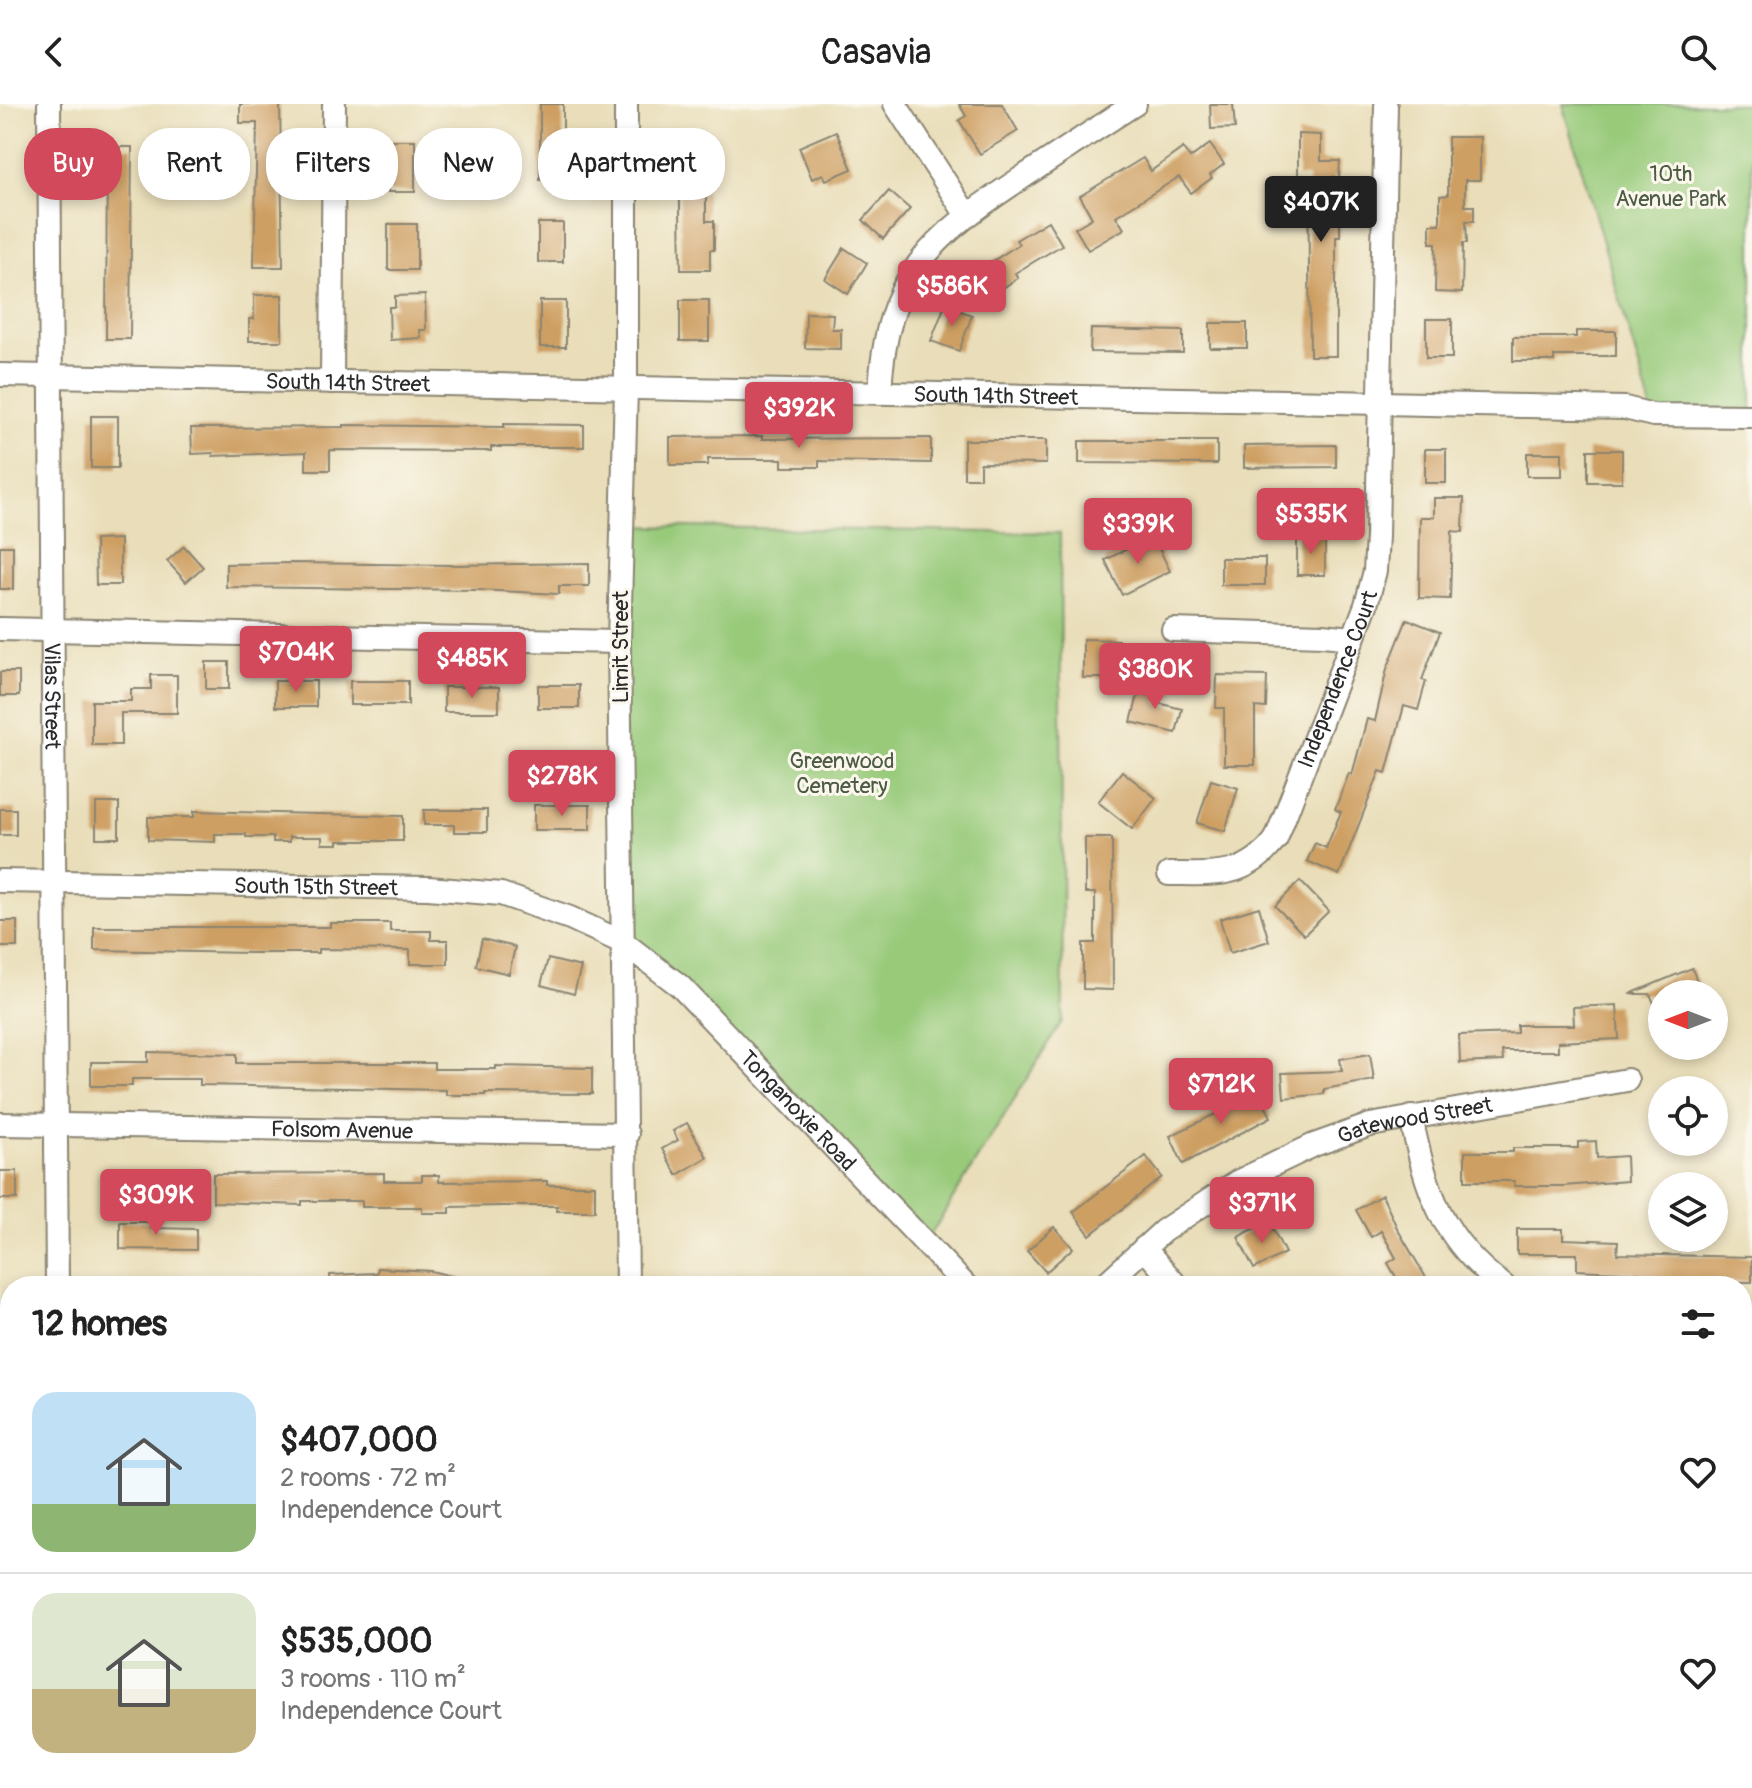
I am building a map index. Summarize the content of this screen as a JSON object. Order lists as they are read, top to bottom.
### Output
{
  "streets": {
    "street": [
      "South 14th Street",
      "Limit Street",
      "Independence Court",
      "Vilas Street",
      "South 15th Street",
      "Tonganoxie Road",
      "Gatewood Street",
      "Folsom Avenue"
    ]
  },
  "crossings": [
    ["South 14th Street", "Limit Street"],
    ["South 14th Street", "Independence Court"],
    ["South 14th Street", "Vilas Street"],
    ["Limit Street", "South 15th Street"],
    ["Limit Street", "Tonganoxie Road"],
    ["Limit Street", "Folsom Avenue"],
    ["Vilas Street", "South 15th Street"],
    ["Vilas Street", "Folsom Avenue"],
    ["South 15th Street", "Tonganoxie Road"]
  ],
  "parks": ["10th Avenue Park", "Greenwood Cemetery"],
  "north": "left",
  "page": {
    "header": "Casavia",
    "chip": [
      "Buy",
      "Rent",
      "Filters",
      "New",
      "Apartment"
    ],
    "price": [
      "$407K",
      "$586K",
      "$392K",
      "$535K",
      "$339K",
      "$704K",
      "$485K",
      "$380K",
      "$278K",
      "$712K",
      "$309K",
      "$371K"
    ],
    "heading": "12 homes",
    "list": [
      {
        "name": "$407,000",
        "note": "2 rooms · 72 m² · Independence Court"
      },
      {
        "name": "$535,000",
        "note": "3 rooms · 110 m² · Independence Court"
      }
    ]
  }
}
